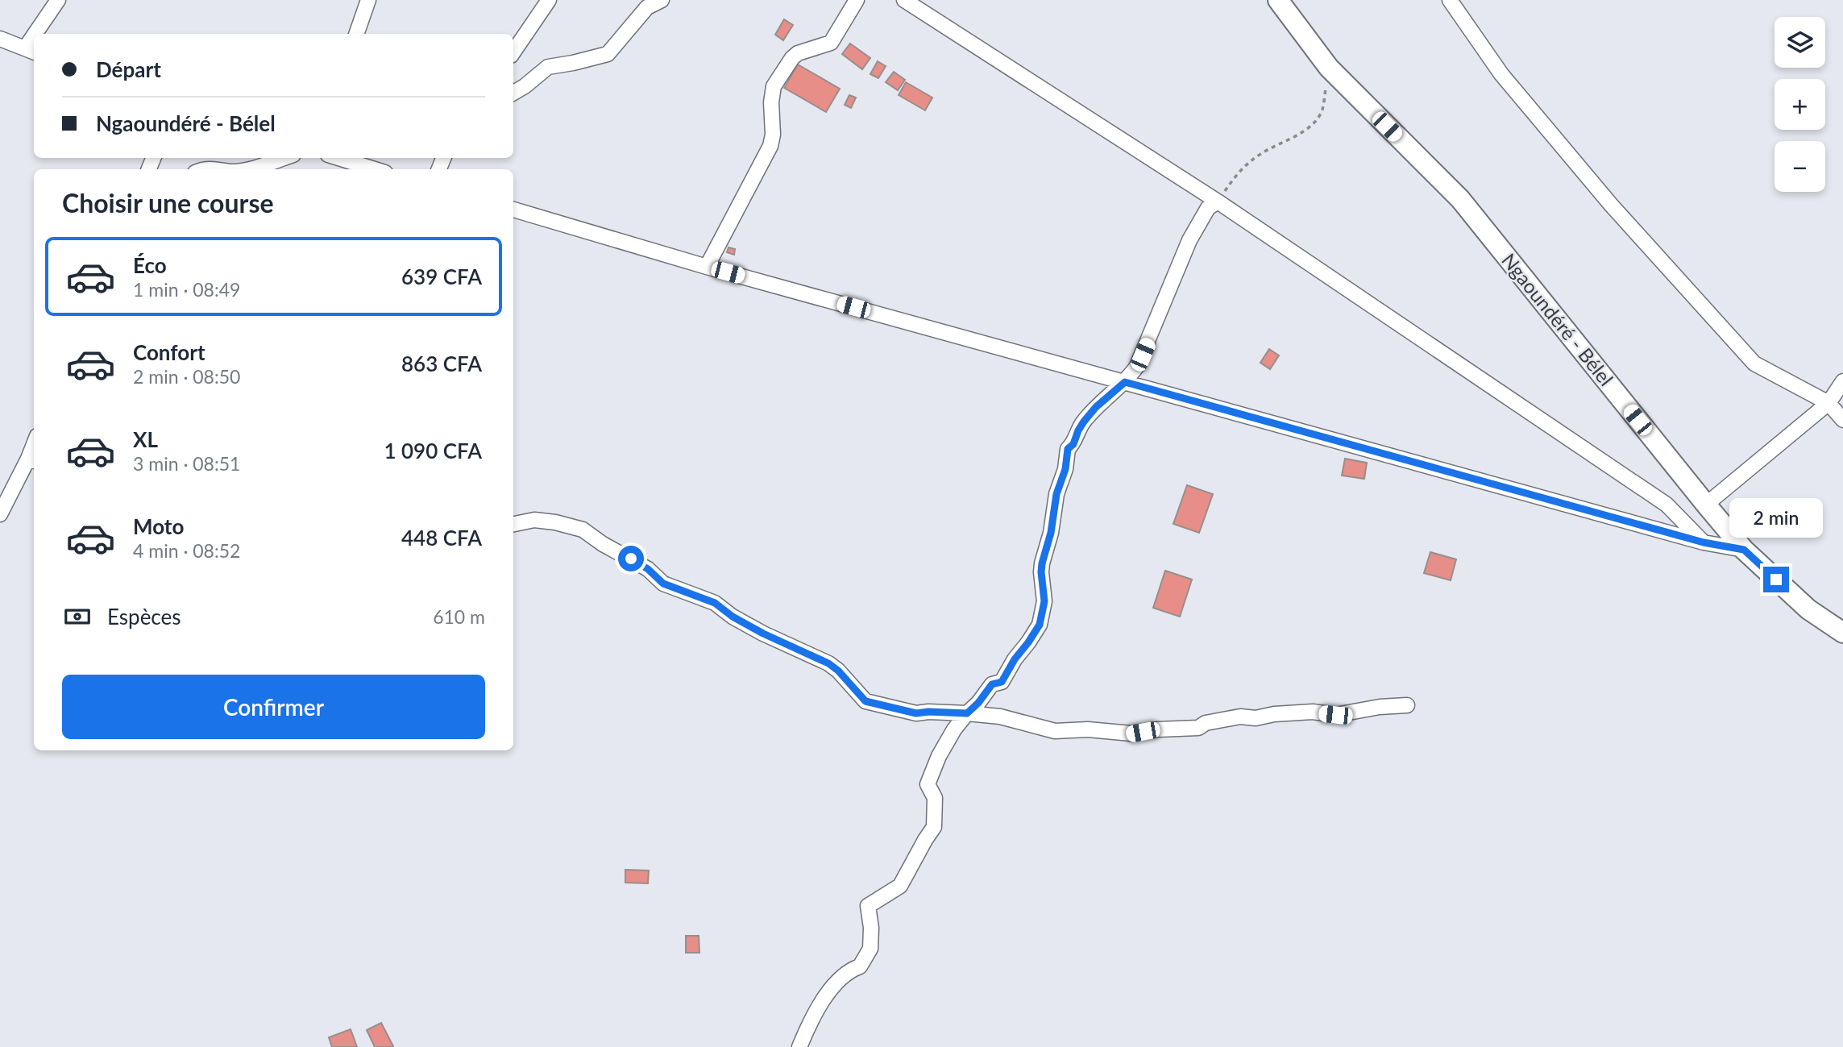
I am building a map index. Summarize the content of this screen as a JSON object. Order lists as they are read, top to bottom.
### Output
{
  "streets": {
    "main road": ["Ngaoundéré - Bélel"]
  },
  "page": {
    "map_buttons": ["+", "−"],
    "banner": ["Départ", "Ngaoundéré - Bélel"],
    "heading": "Choisir une course",
    "list": [
      {
        "name": "Éco",
        "note": "1 min · 08:49",
        "value": "639 CFA"
      },
      {
        "name": "Confort",
        "note": "2 min · 08:50",
        "value": "863 CFA"
      },
      {
        "name": "XL",
        "note": "3 min · 08:51",
        "value": "1 090 CFA"
      },
      {
        "name": "Moto",
        "note": "4 min · 08:52",
        "value": "448 CFA"
      }
    ],
    "bubble": "2 min",
    "pay": ["Espèces", "610 m"],
    "buttons": "Confirmer"
  }
}
